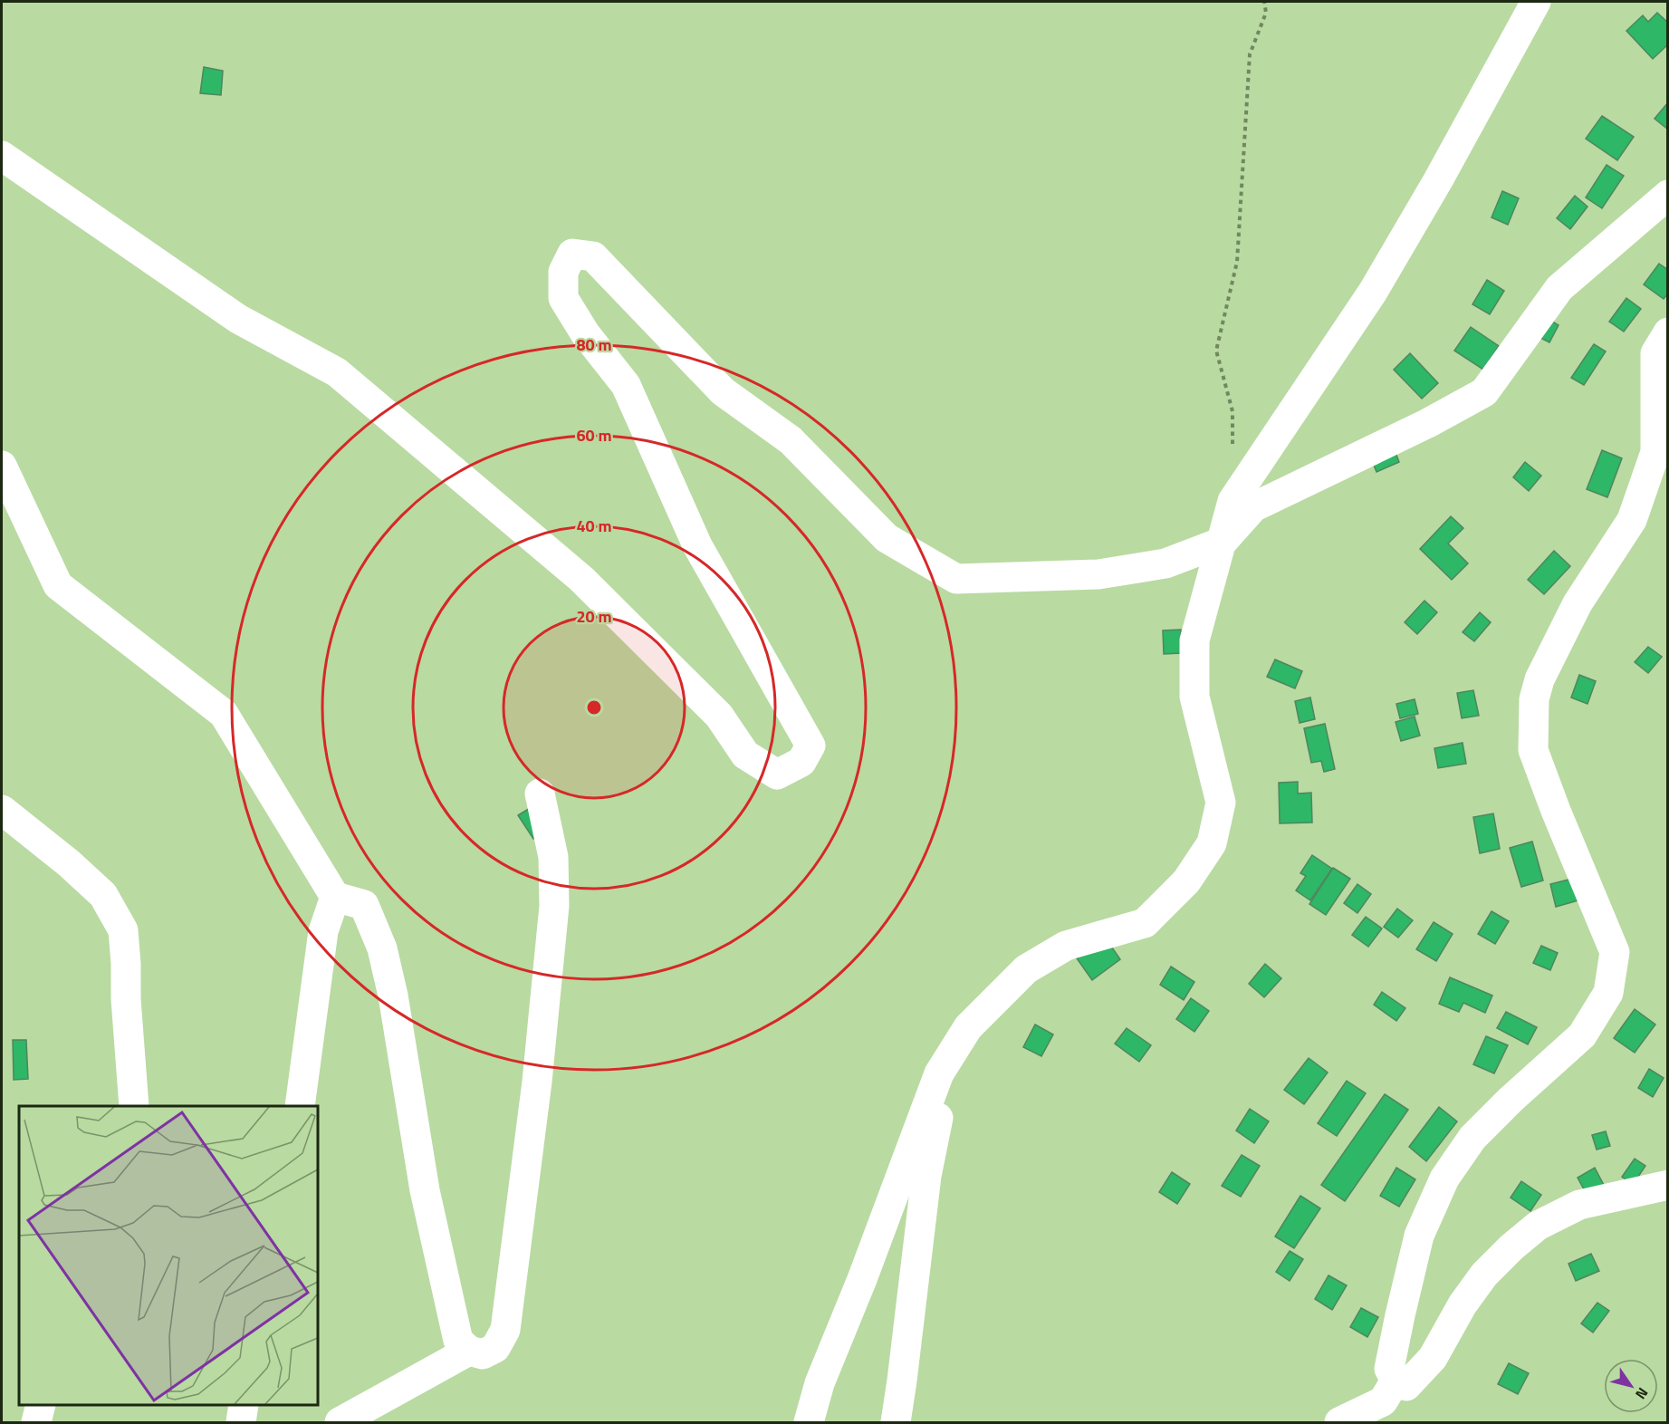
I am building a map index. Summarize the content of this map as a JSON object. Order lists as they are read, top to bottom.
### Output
{
  "north": "bottom right",
  "rings": [
    "80 m",
    "60 m",
    "40 m",
    "20 m"
  ]
}
